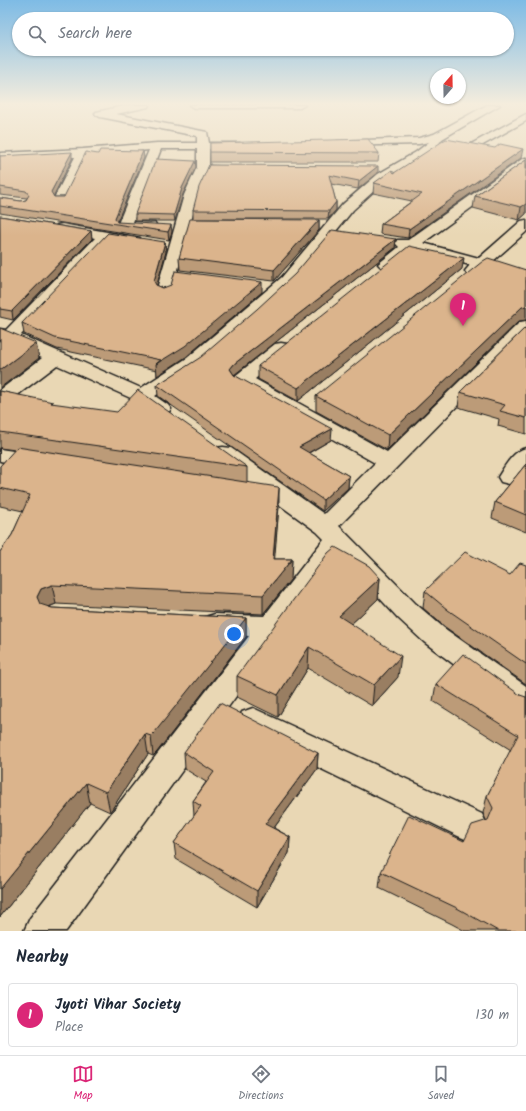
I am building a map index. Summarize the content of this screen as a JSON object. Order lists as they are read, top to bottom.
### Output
{
  "north": "top",
  "page": {
    "search": "Search here",
    "pins": "1",
    "heading": "Nearby",
    "list": [
      {
        "mark": "1",
        "name": "Jyoti Vihar Society",
        "note": "Place",
        "value": "130 m"
      }
    ],
    "nav": ["Map", "Directions", "Saved"]
  }
}
